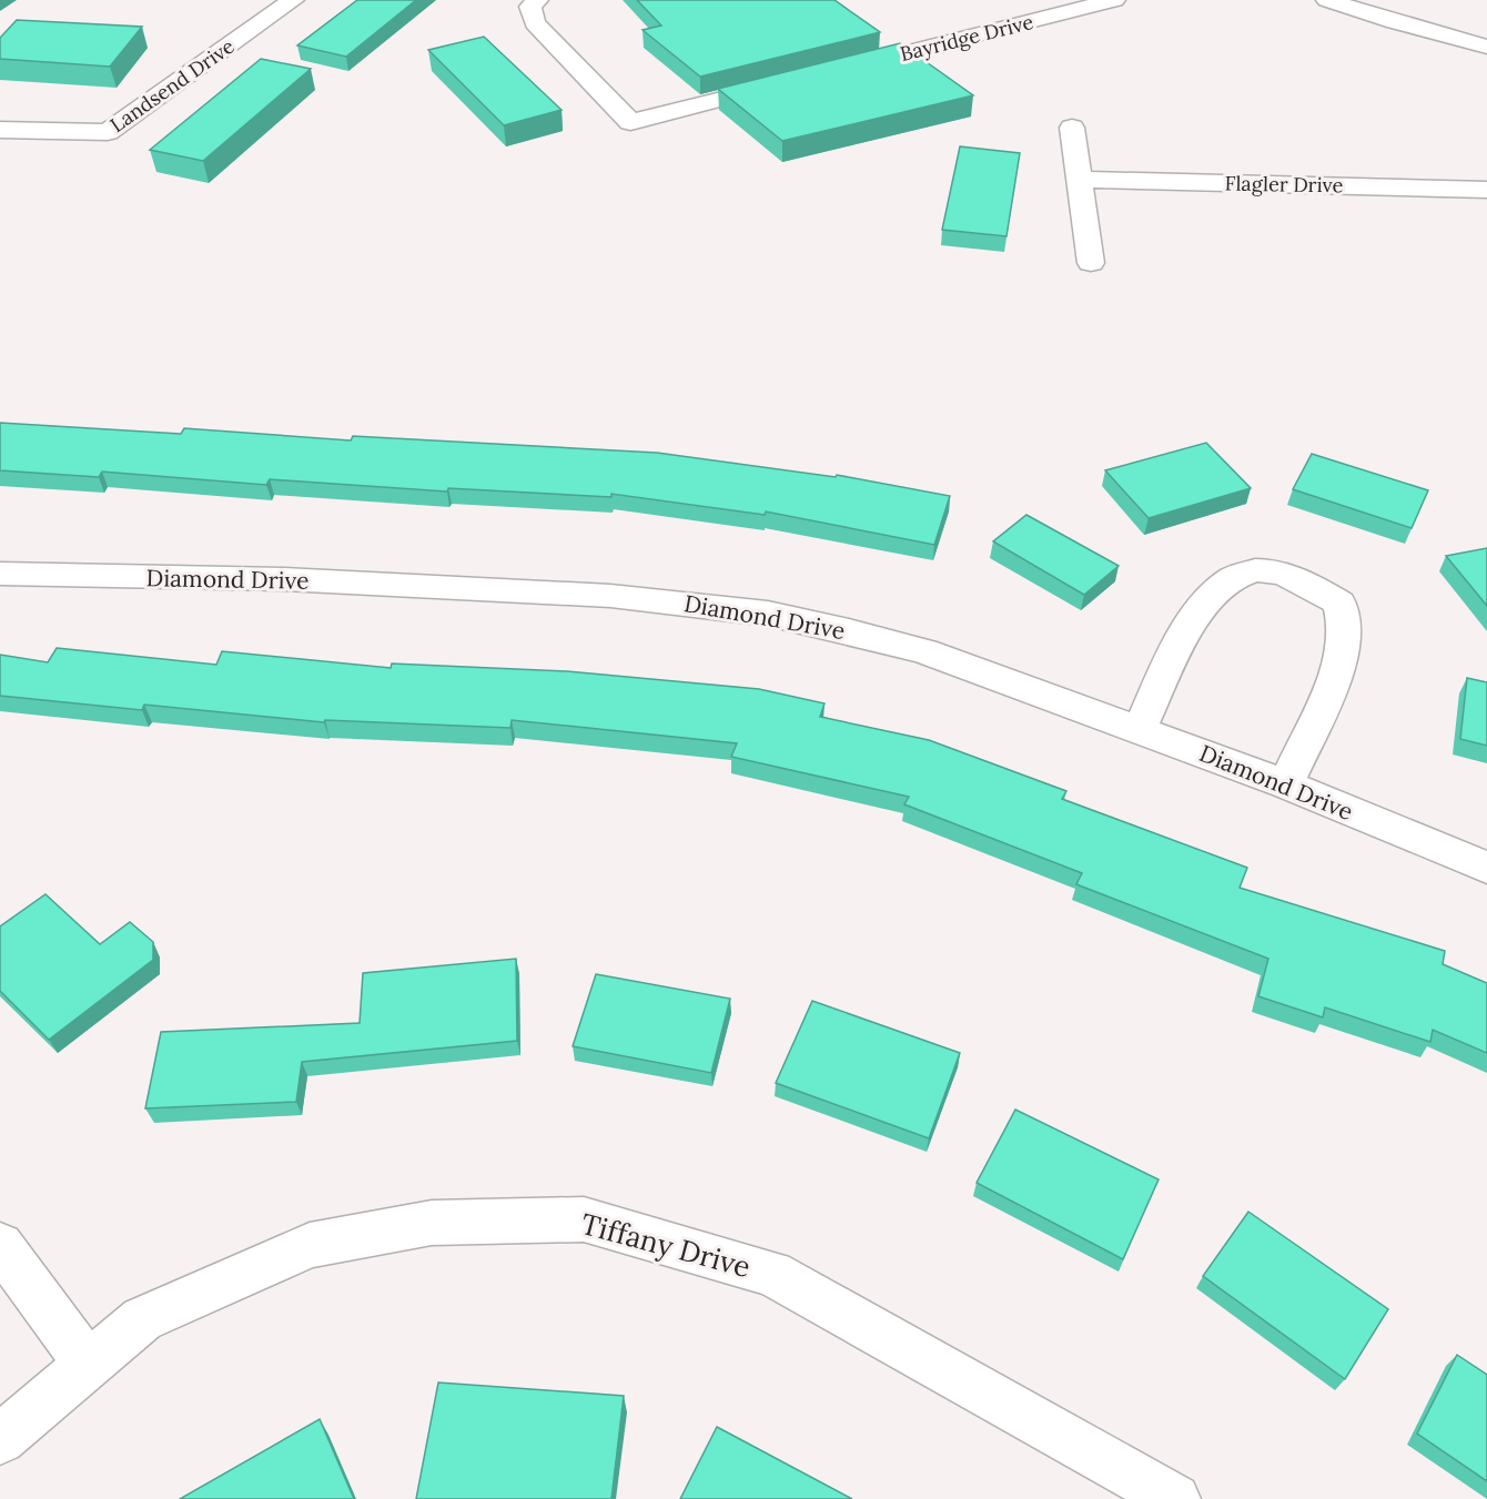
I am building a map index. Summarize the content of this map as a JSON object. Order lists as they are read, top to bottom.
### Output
{
  "streets": {
    "street": [
      "Bayridge Drive",
      "Landsend Drive",
      "Flagler Drive",
      "Diamond Drive",
      "Tiffany Drive"
    ]
  }
}
